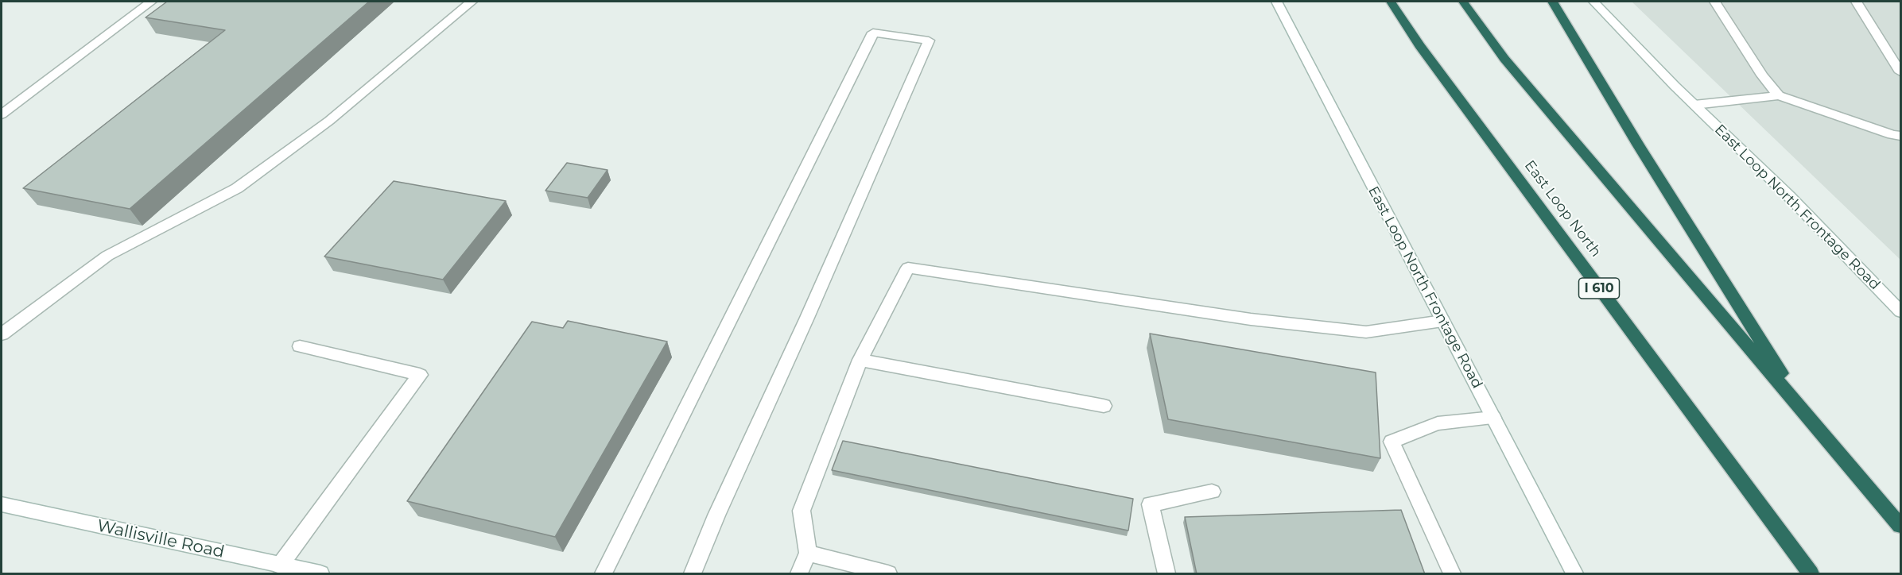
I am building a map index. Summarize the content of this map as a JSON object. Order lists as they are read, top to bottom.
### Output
{
  "streets": {
    "highway": ["East Loop North", "I 610"],
    "main road": ["East Loop North Frontage Road", "Wallisville Road"]
  }
}
